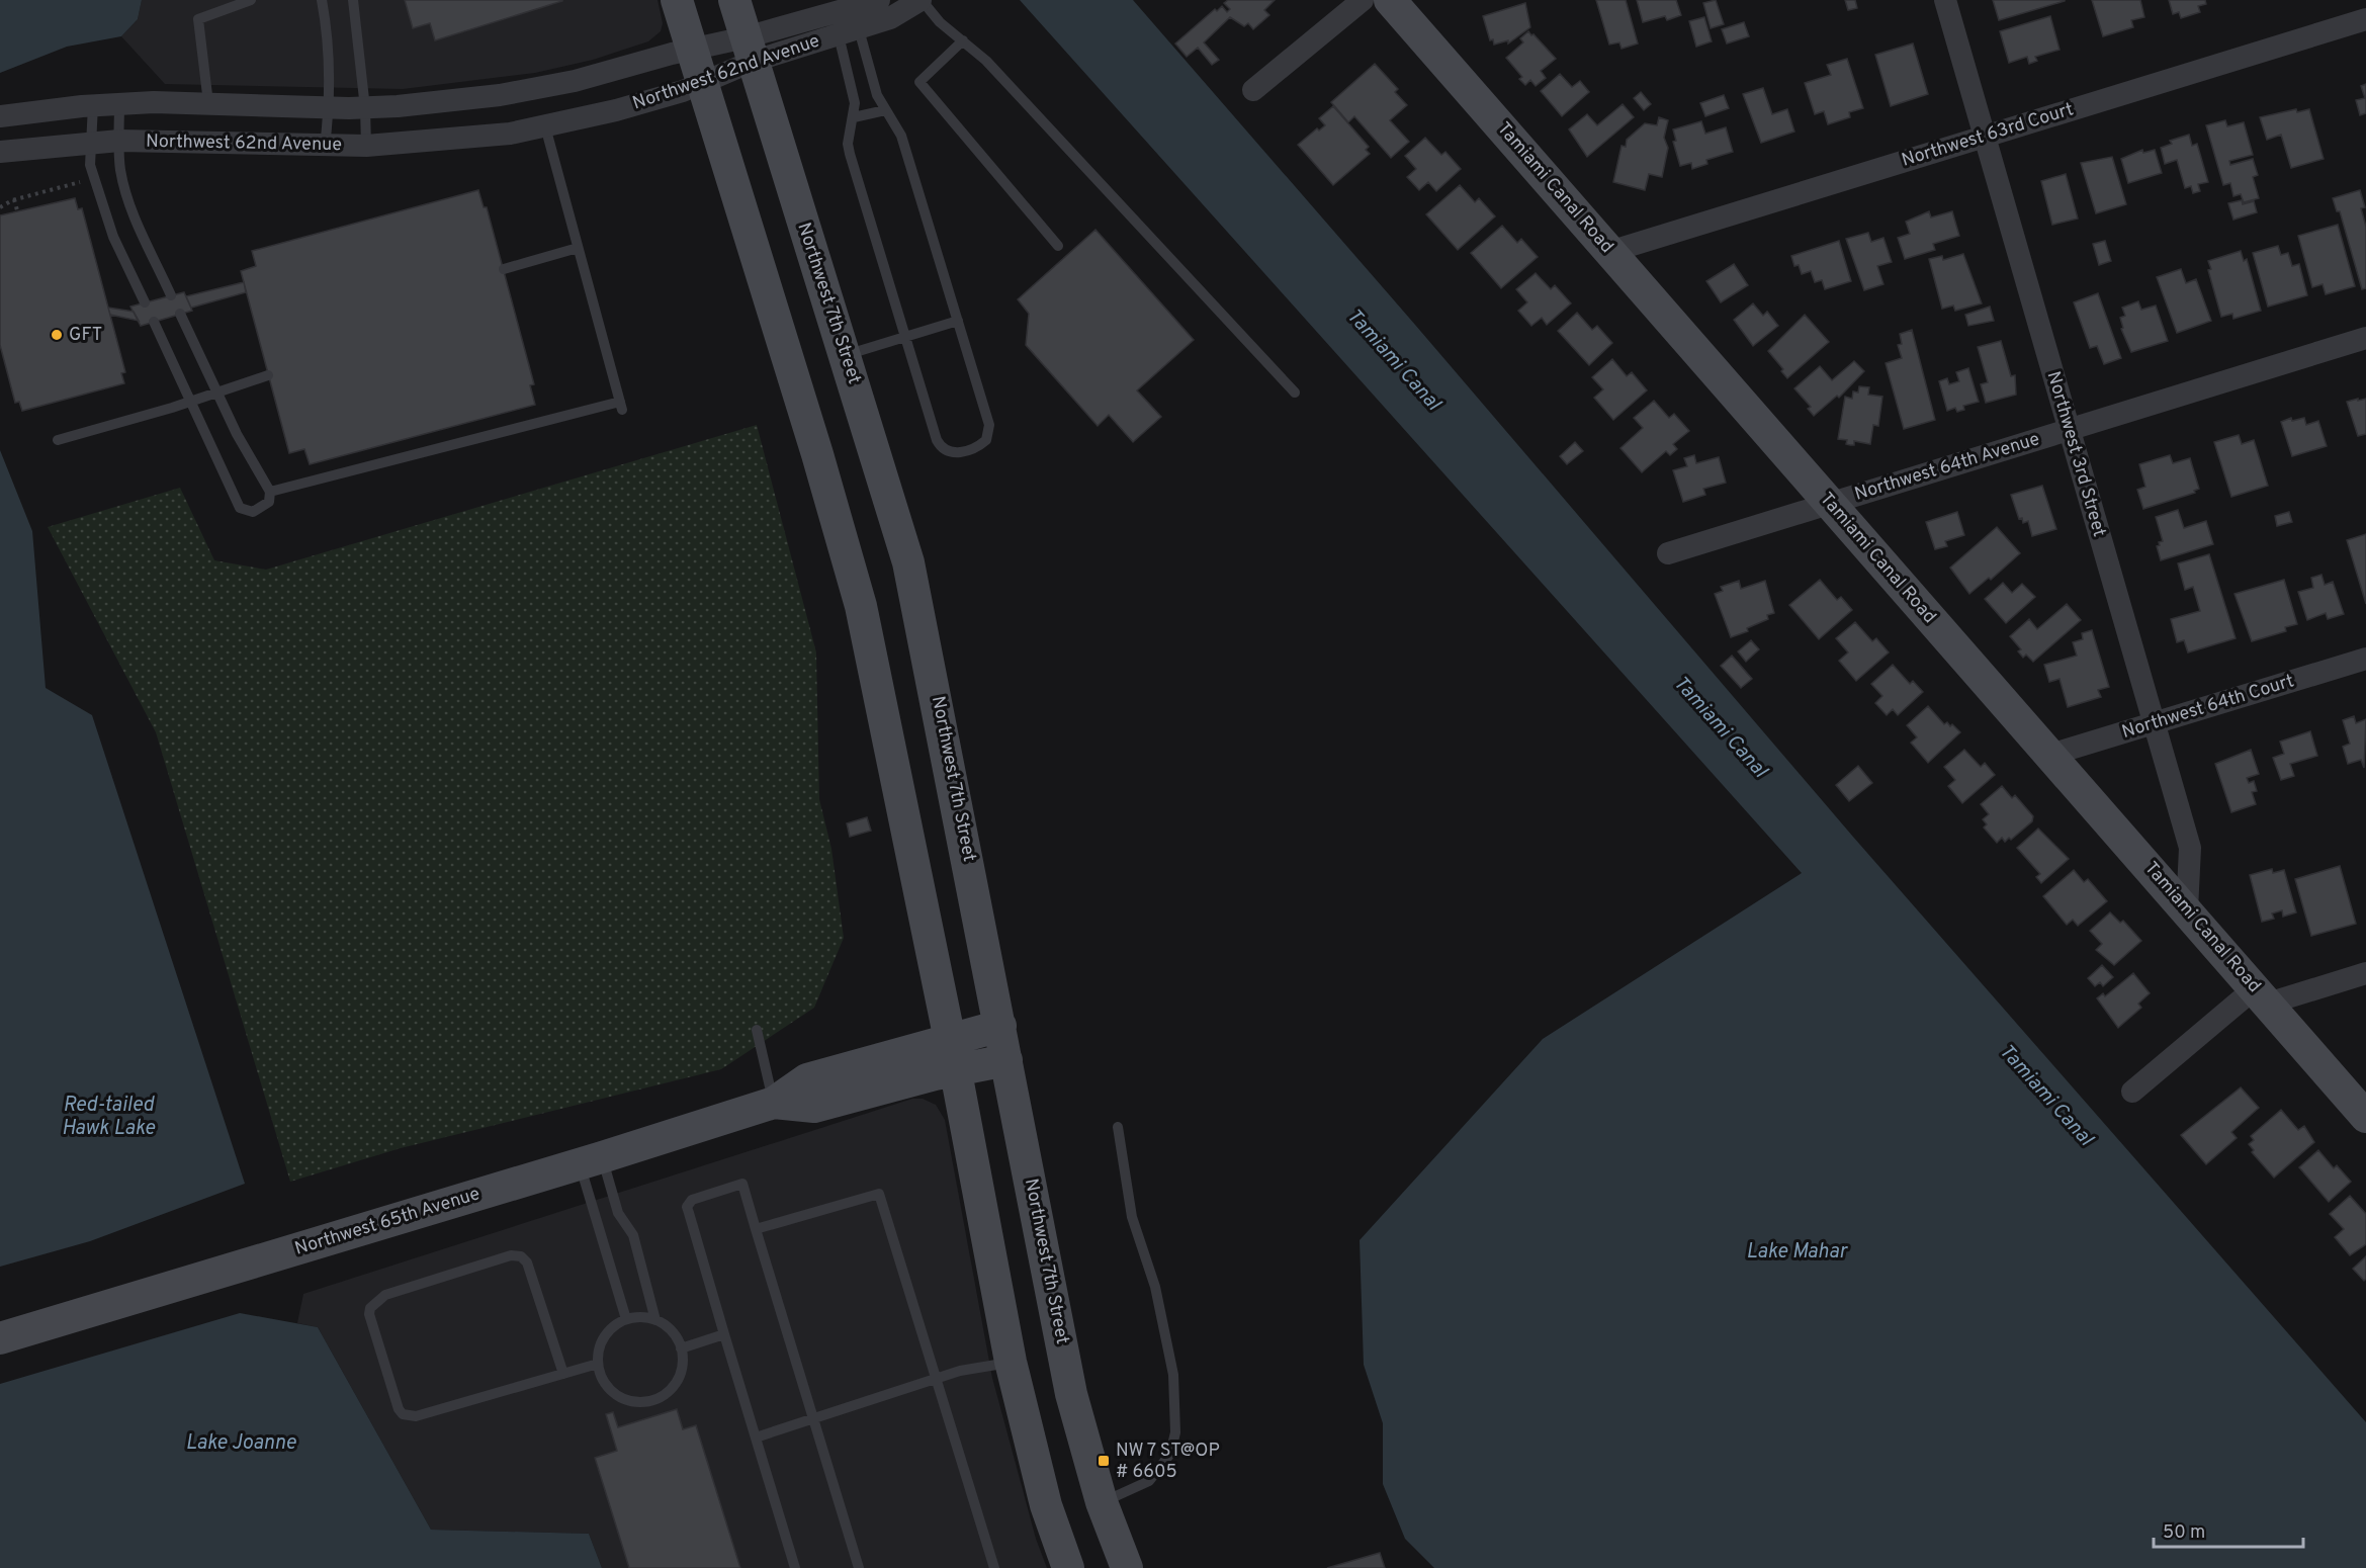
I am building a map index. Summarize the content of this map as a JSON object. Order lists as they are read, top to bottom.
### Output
{
  "streets": {
    "main road": ["Tamiami Canal Road", "Northwest 7th Street", "Northwest 65th Avenue"],
    "street": [
      "Northwest 62nd Avenue",
      "Northwest 63rd Court",
      "Northwest 3rd Street",
      "Northwest 64th Avenue",
      "Northwest 64th Court"
    ]
  },
  "crossings": [
    ["Northwest 62nd Avenue", "Northwest 7th Street"],
    ["Northwest 63rd Court", "Tamiami Canal Road"],
    ["Northwest 63rd Court", "Northwest 3rd Street"],
    ["Tamiami Canal Road", "Northwest 3rd Street"],
    ["Tamiami Canal Road", "Northwest 64th Avenue"],
    ["Tamiami Canal Road", "Northwest 64th Court"],
    ["Northwest 7th Street", "Northwest 65th Avenue"],
    ["Northwest 3rd Street", "Northwest 64th Avenue"],
    ["Northwest 3rd Street", "Northwest 64th Court"]
  ],
  "water": [
    "Tamiami Canal",
    "Red-tailed Hawk Lake",
    "Lake Mahar",
    "Lake Joanne"
  ],
  "places": {
    "other": ["GFT"],
    "transit": ["NW 7 ST@OP # 6605"]
  },
  "scale_bar": "50 m"
}
